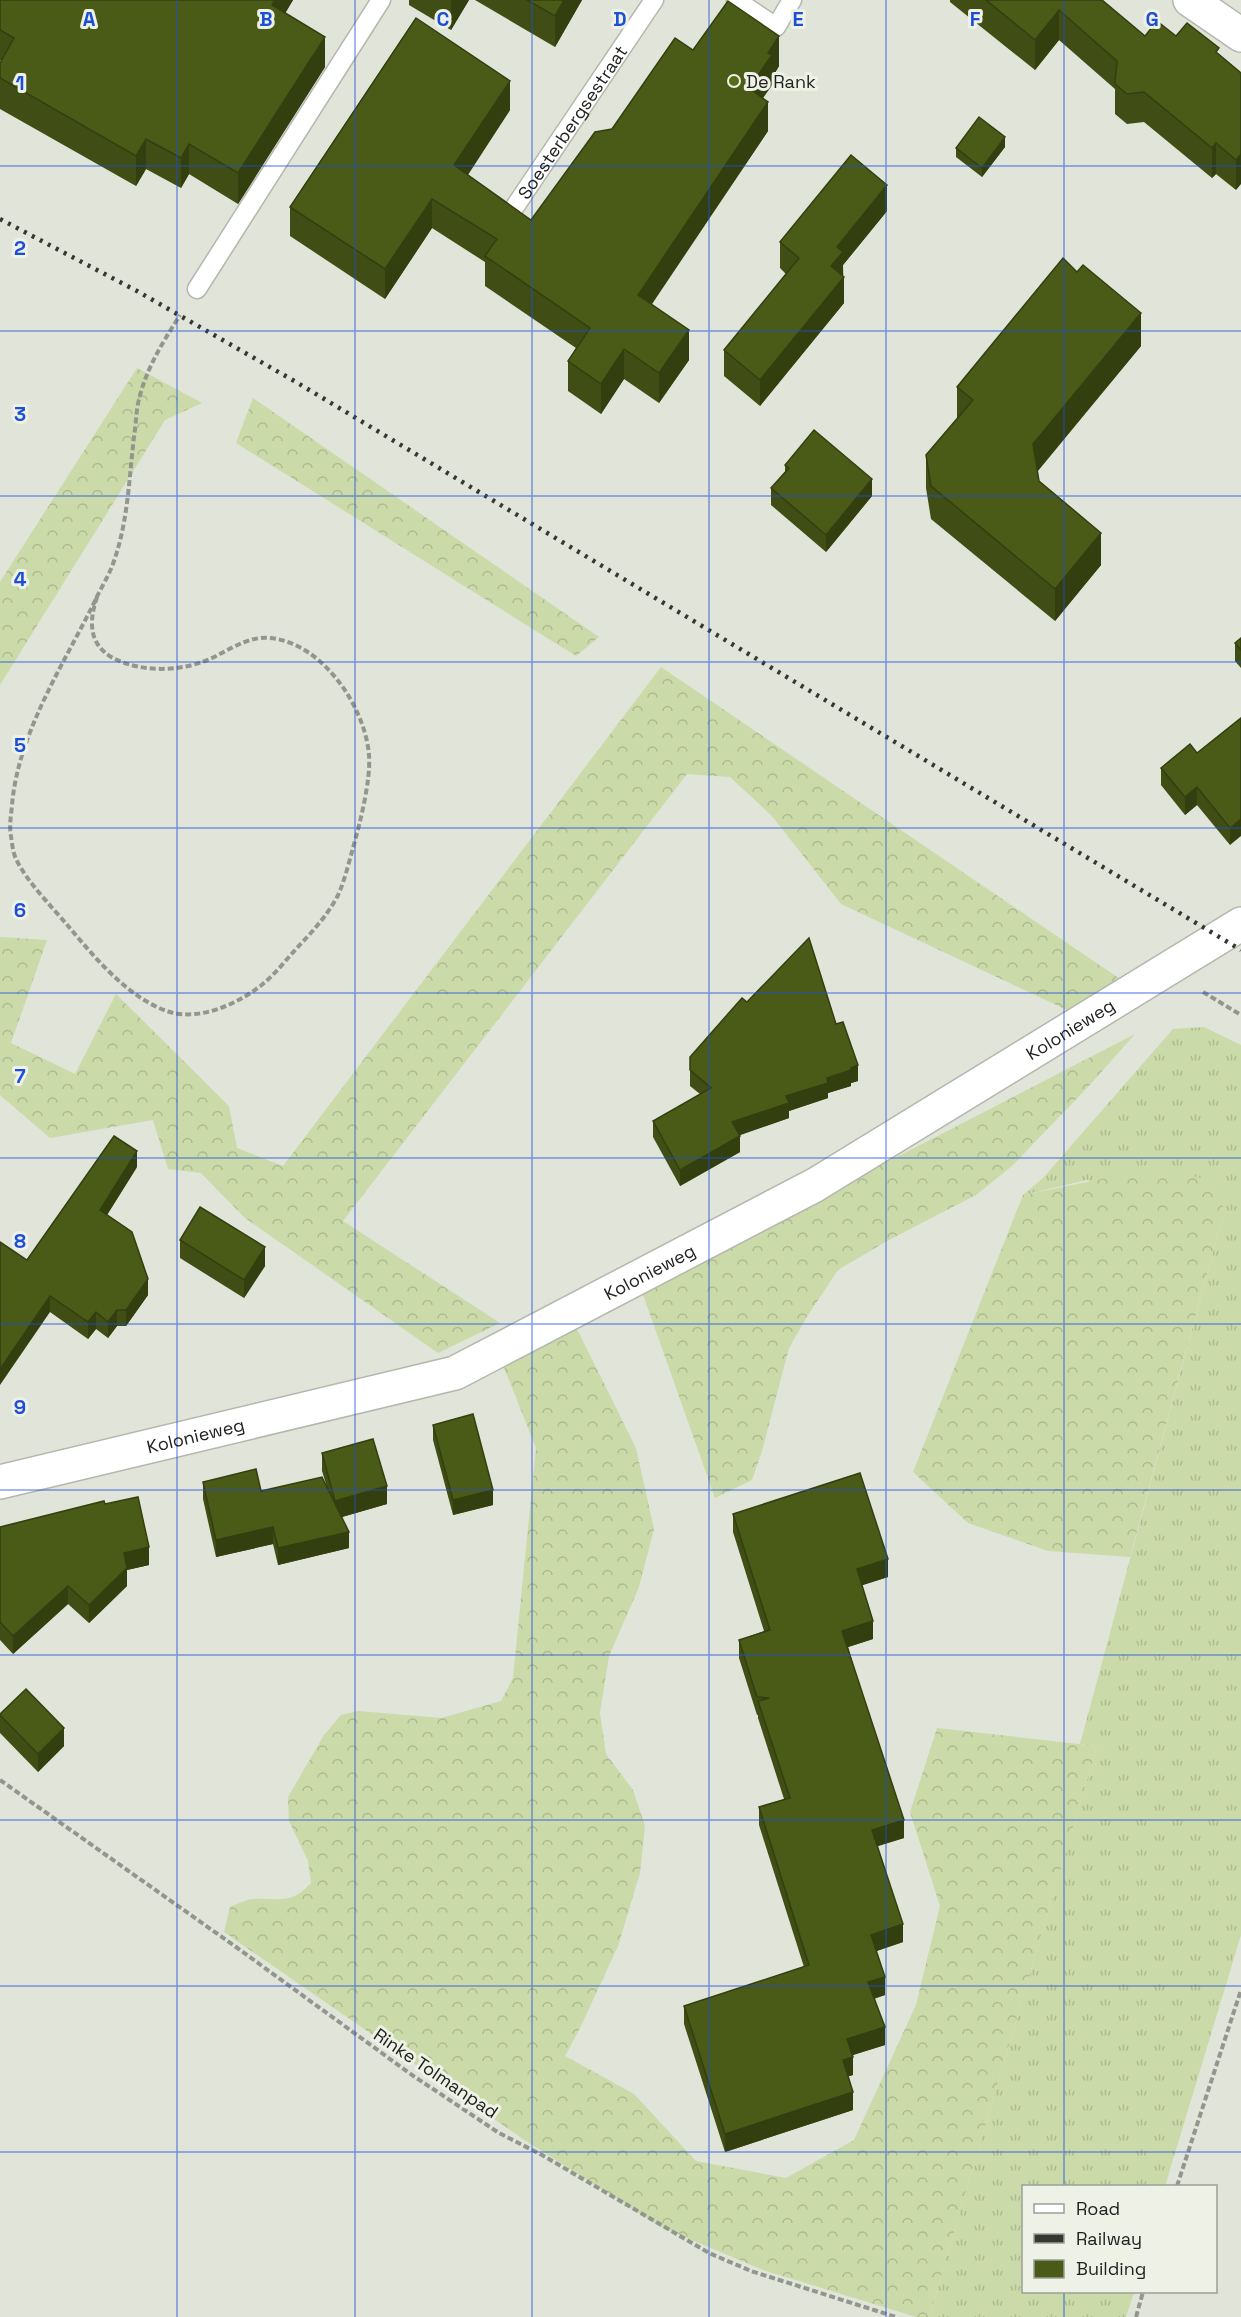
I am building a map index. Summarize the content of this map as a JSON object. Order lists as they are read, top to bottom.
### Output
{
  "streets": {
    "street": ["Kolonieweg"],
    "lane": ["Soesterbergsestraat"],
    "path": ["Rinke Tolmanpad"]
  },
  "places": ["De Rank"],
  "legend": ["Road", "Railway", "Building"],
  "grid": {
    "columns": [
      "A",
      "B",
      "C",
      "D",
      "E",
      "F",
      "G"
    ],
    "rows": [
      "1",
      "2",
      "3",
      "4",
      "5",
      "6",
      "7",
      "8",
      "9"
    ]
  }
}
